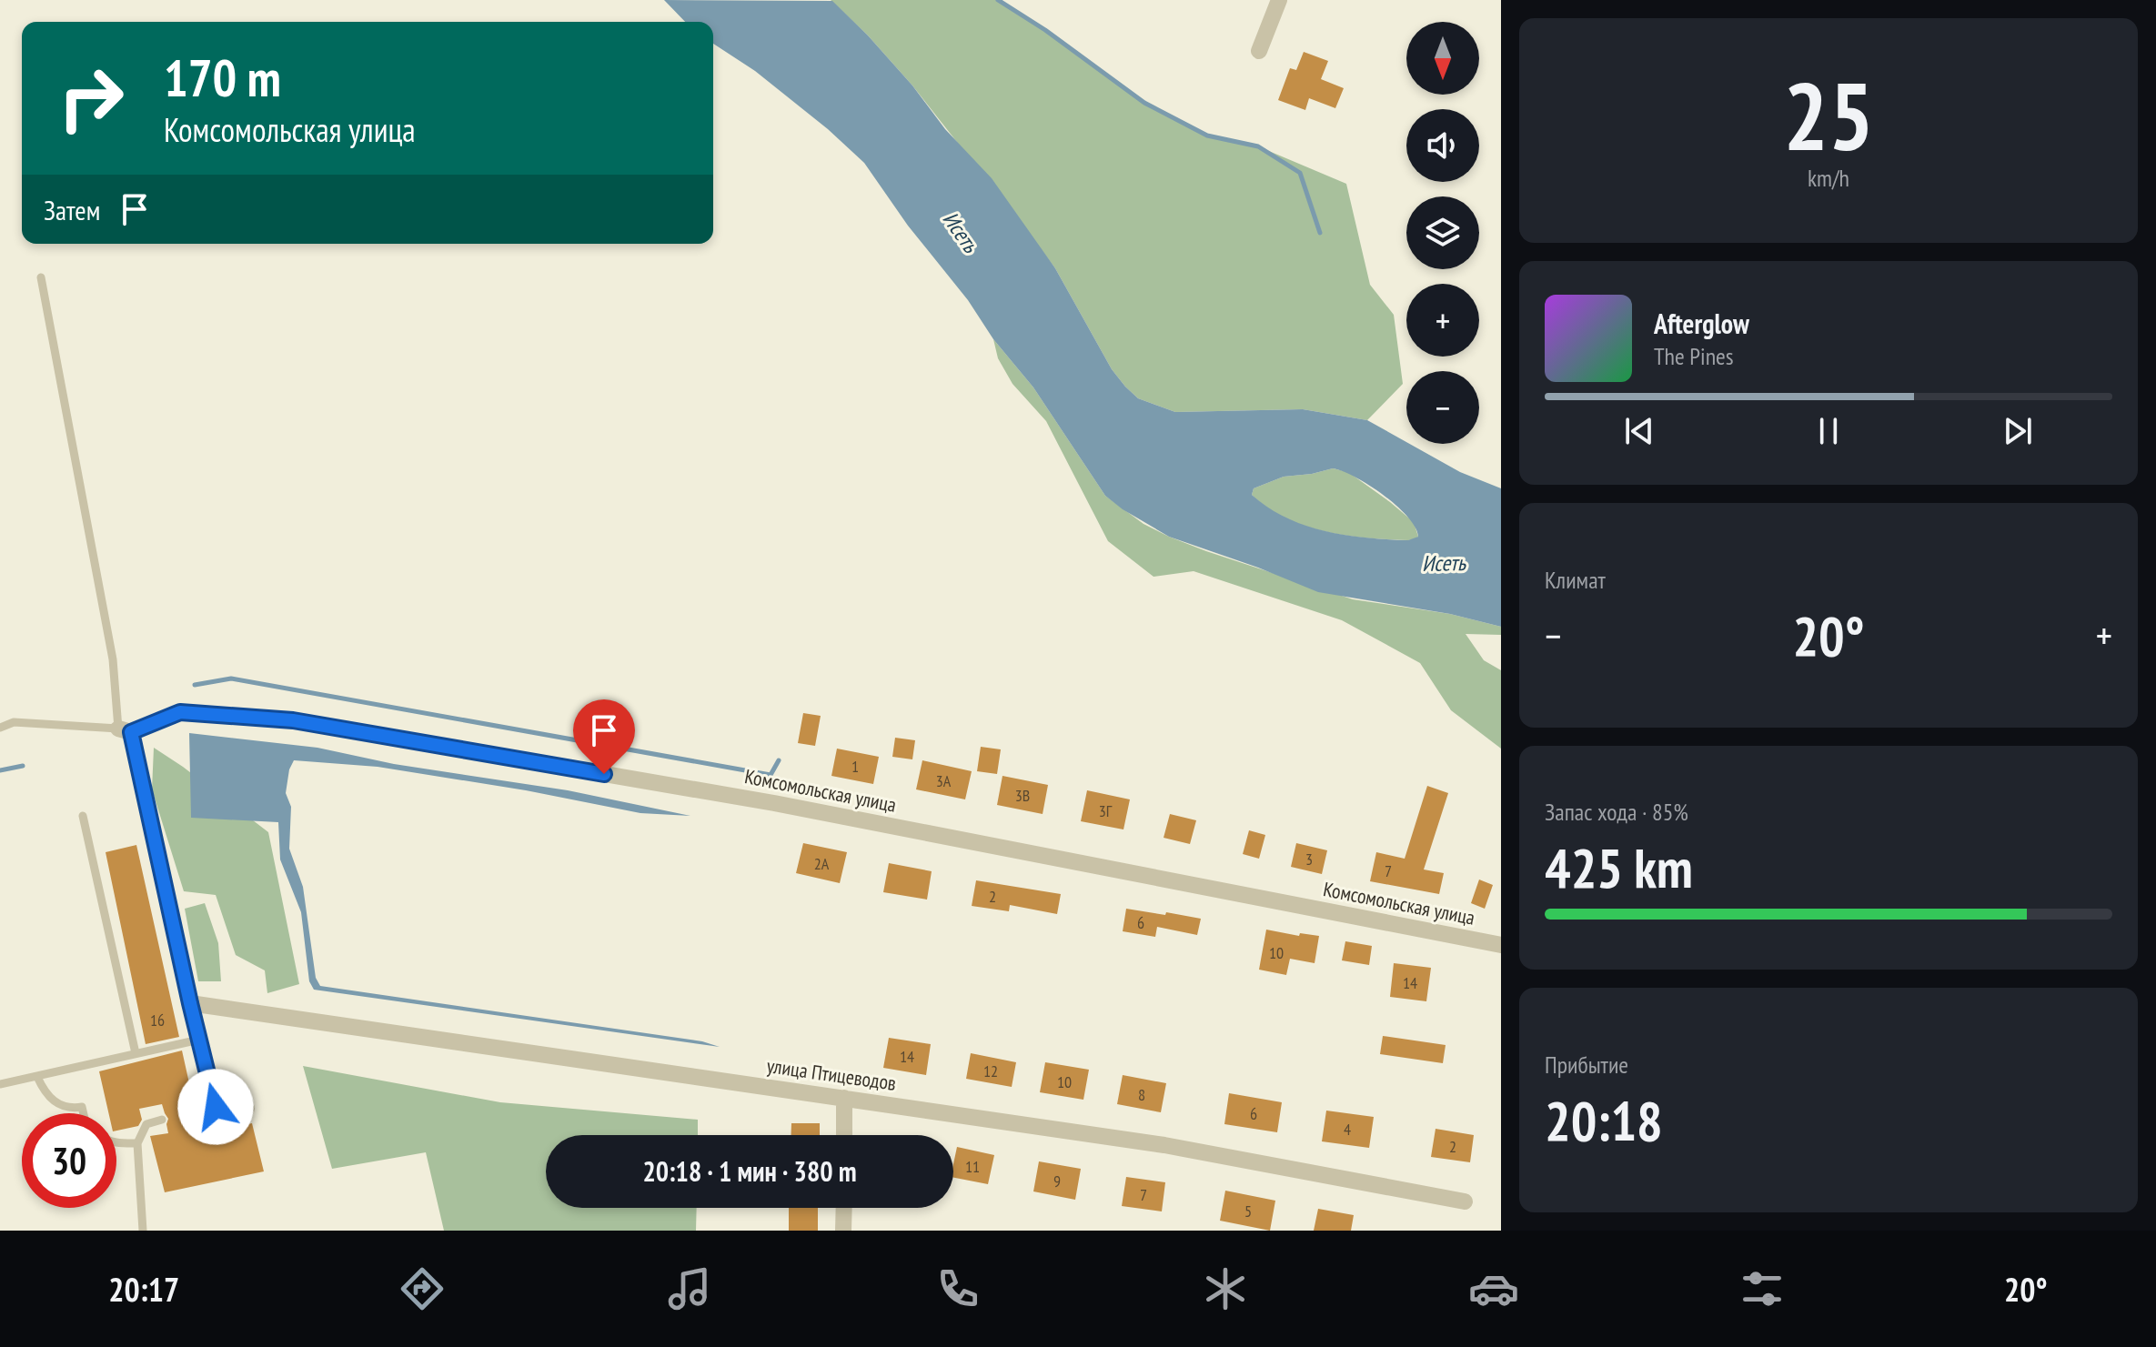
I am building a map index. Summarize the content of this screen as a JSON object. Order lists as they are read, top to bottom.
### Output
{
  "streets": {
    "street": ["Комсомольская улица", "улица Птицеводов"]
  },
  "water": ["Исеть"],
  "house_numbers": [
    "1",
    "3А",
    "3В",
    "3Г",
    "3",
    "2А",
    "7",
    "2",
    "6",
    "10",
    "14",
    "16",
    "14",
    "12",
    "10",
    "8",
    "6",
    "4",
    "2",
    "11",
    "9",
    "7",
    "5"
  ],
  "north": "bottom",
  "page": {
    "tile": [
      ["25", "km/h"],
      "Климат",
      ["Запас хода · 85%", "425 km"],
      ["Прибытие", "20:18"]
    ],
    "map_buttons": ["+", "−"],
    "turn": ["170 m", "Комсомольская улица"],
    "then": "Затем",
    "song": ["Afterglow", "The Pines"],
    "heat": ["−", "20°", "+"],
    "limit": "30",
    "trip": "20:18 · 1 мин · 380 m",
    "tabs": ["20:17", "20°"]
  }
}
